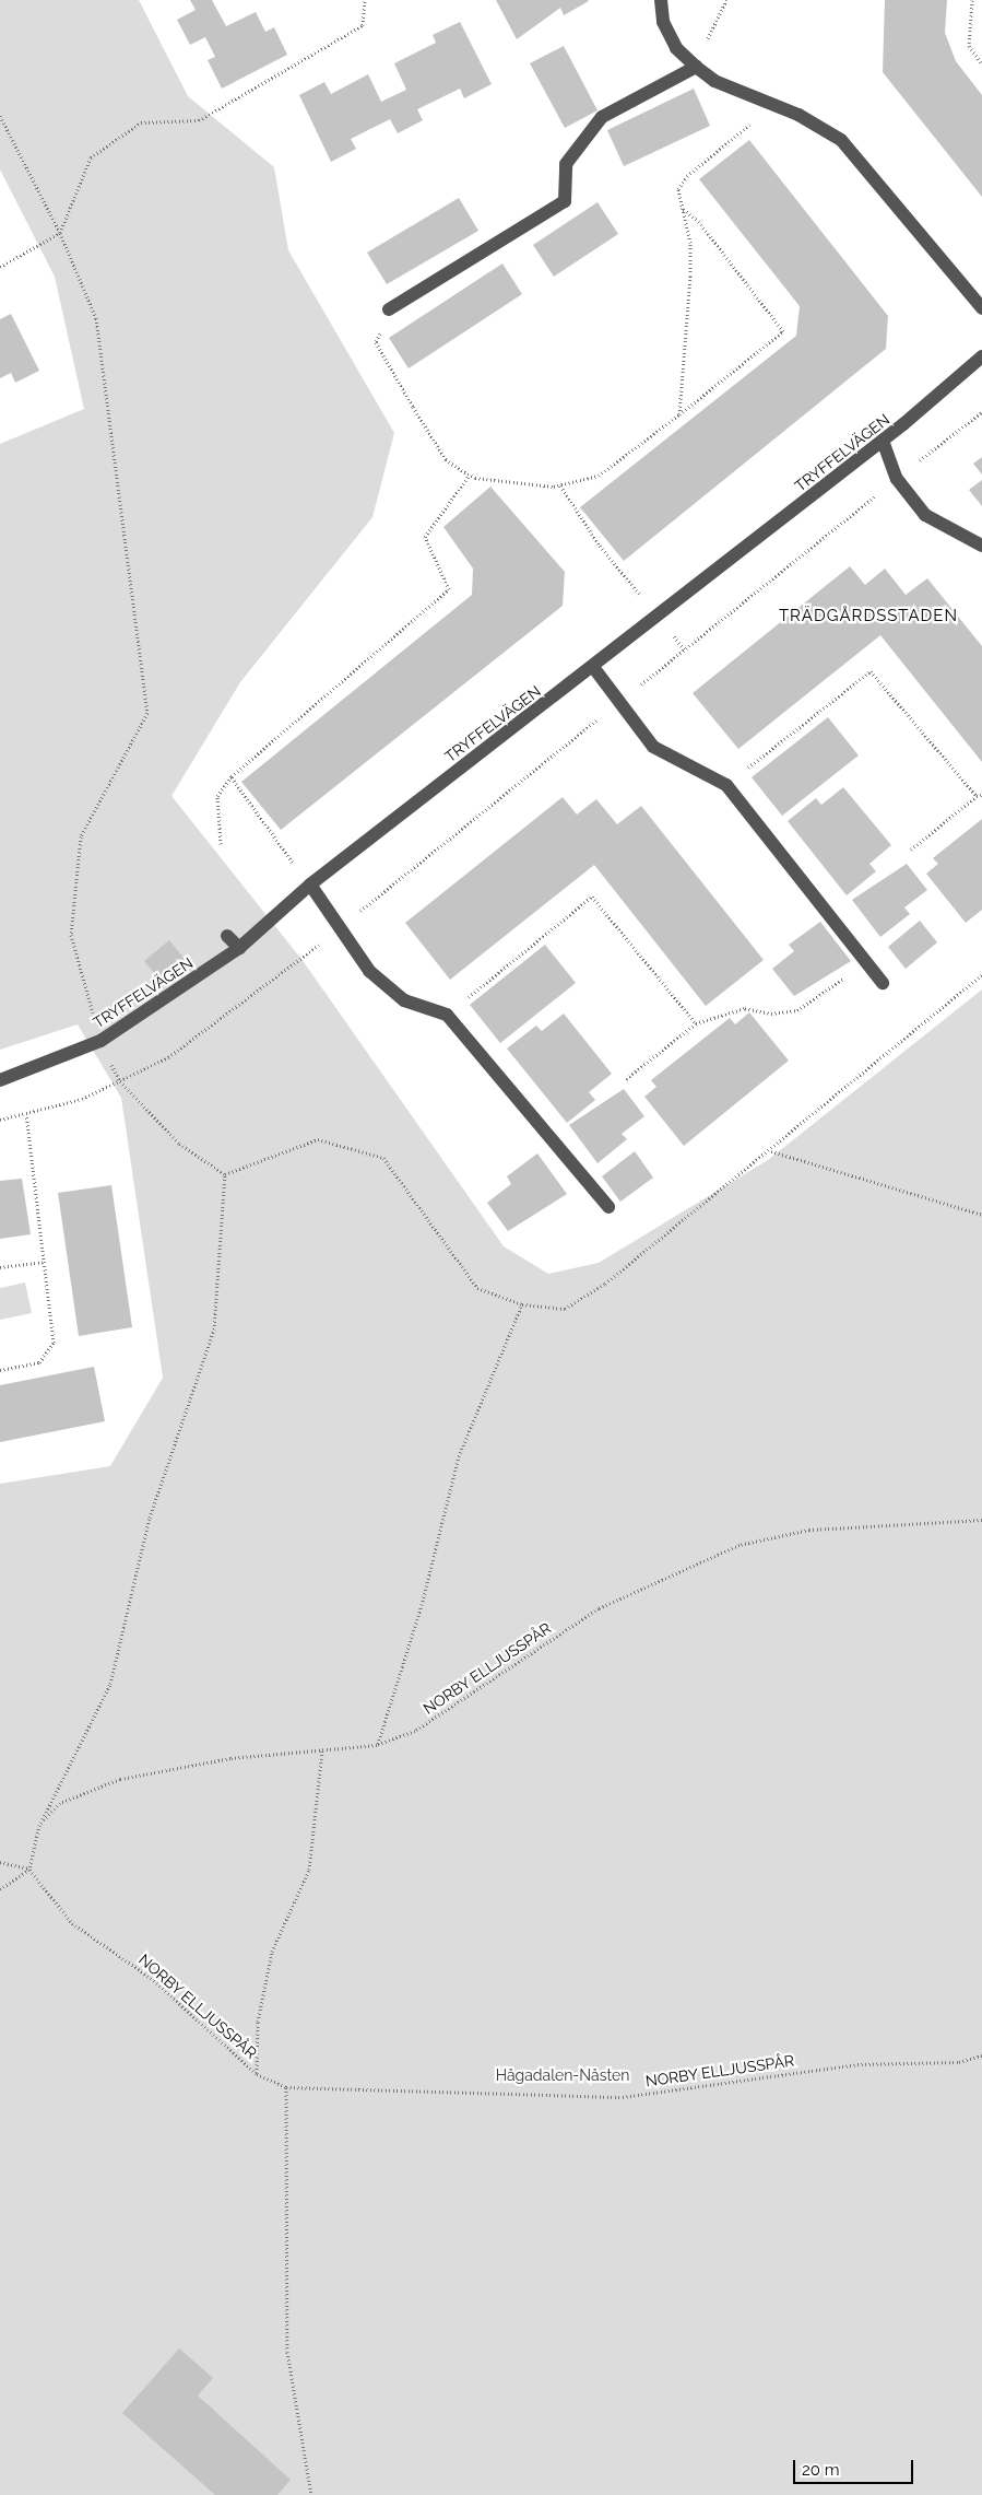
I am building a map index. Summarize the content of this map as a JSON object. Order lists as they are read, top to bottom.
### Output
{
  "streets": {
    "street": ["TRYFFELVÄGEN"],
    "path": ["NORBY ELLJUSSPÅR"]
  },
  "districts": ["TRÄDGÅRDSSTADEN"],
  "parks": ["Hågadalen-Nåsten"],
  "scale_bar": "20 m"
}
